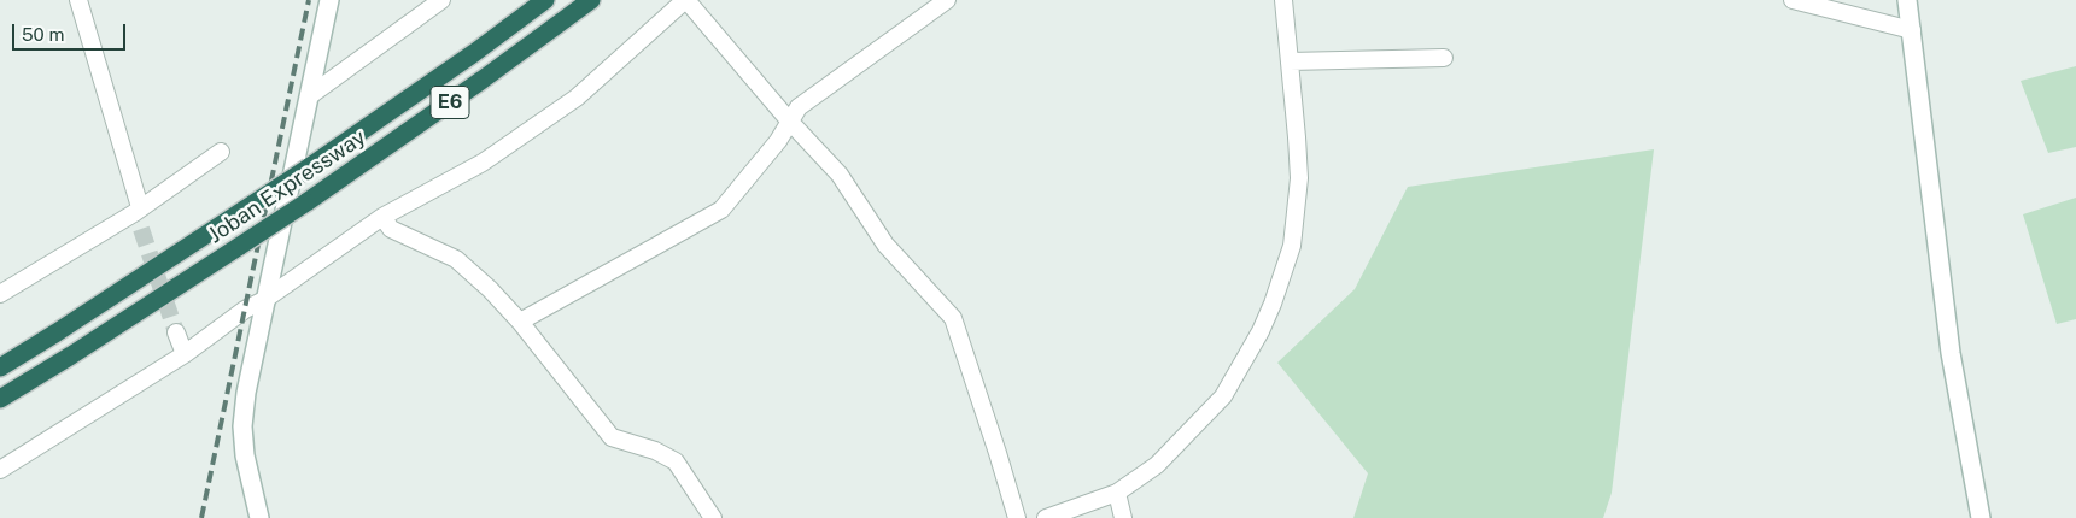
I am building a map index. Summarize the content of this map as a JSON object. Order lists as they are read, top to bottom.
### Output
{
  "streets": {
    "highway": ["E6", "Joban Expressway"]
  },
  "scale_bar": "50 m"
}
